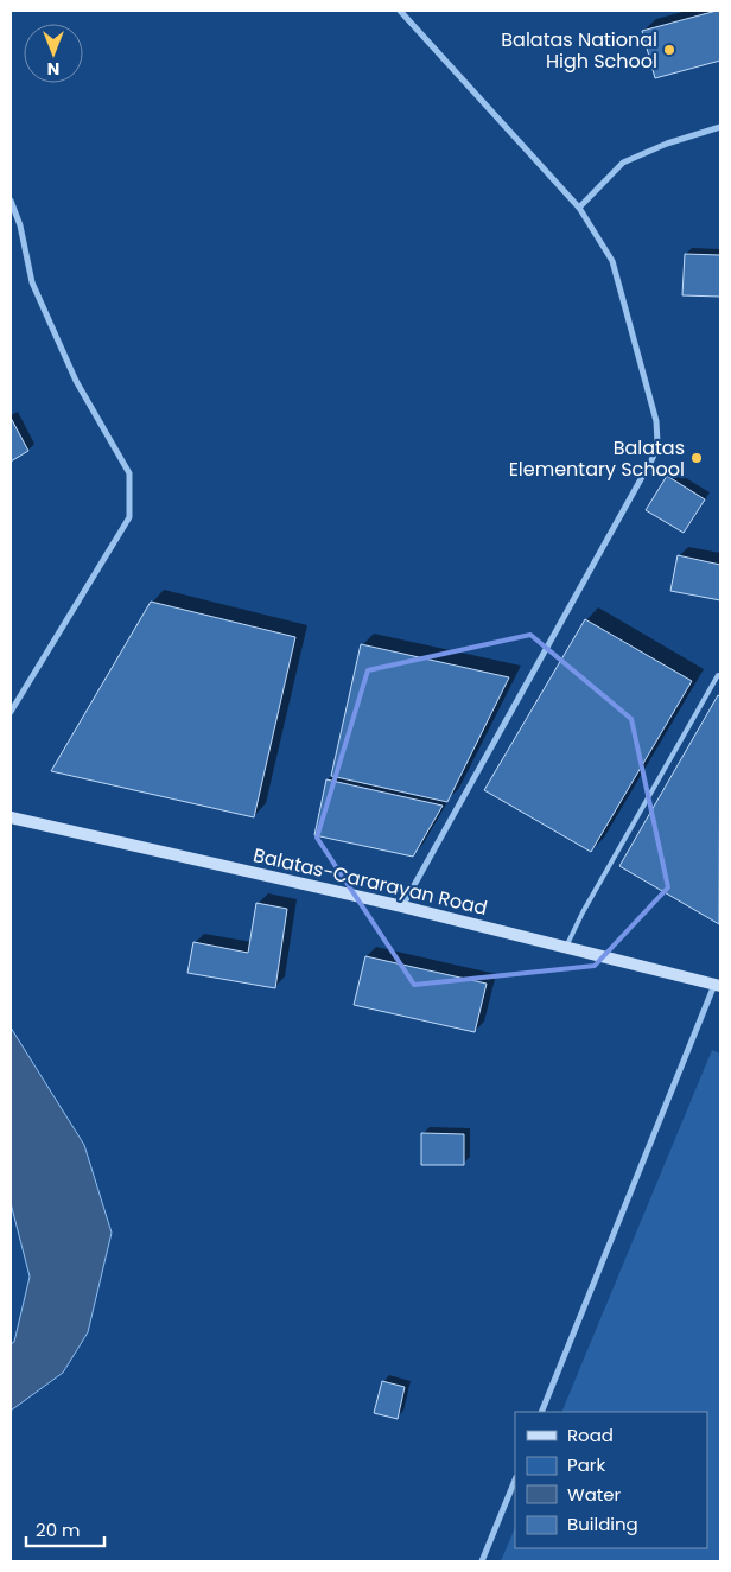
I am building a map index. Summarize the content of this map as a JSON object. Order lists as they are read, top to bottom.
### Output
{
  "streets": {
    "main road": ["Balatas-Cararayan Road"]
  },
  "places": ["Balatas National High School", "Balatas Elementary School"],
  "legend": [
    "Road",
    "Park",
    "Water",
    "Building"
  ],
  "scale_bar": "20 m",
  "north": "bottom"
}
